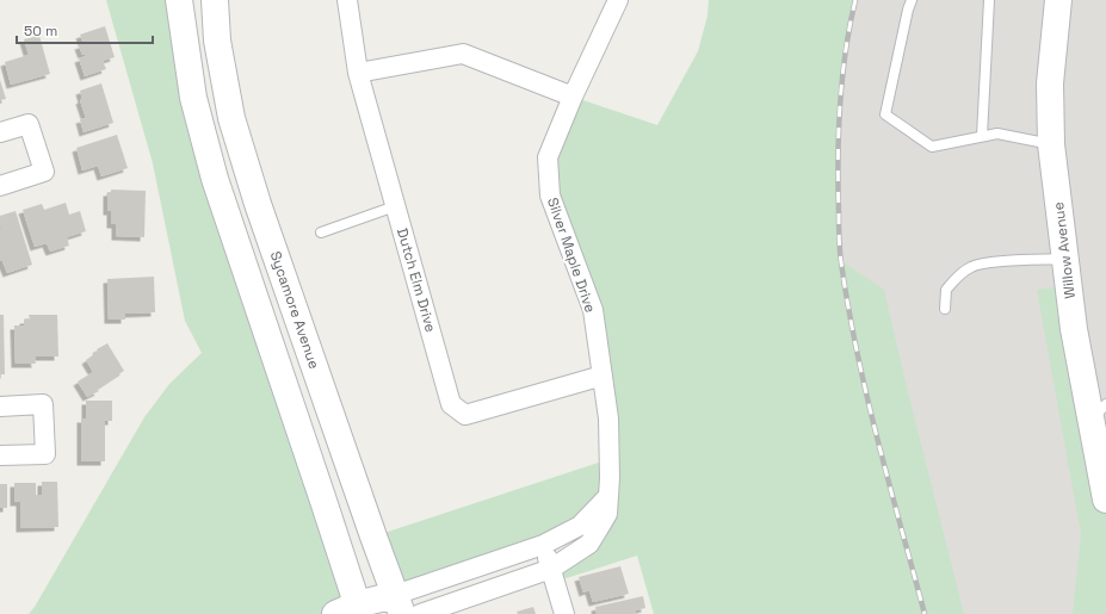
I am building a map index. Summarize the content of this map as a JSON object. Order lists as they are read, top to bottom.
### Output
{
  "streets": {
    "main road": ["Willow Avenue", "Sycamore Avenue"],
    "street": ["Silver Maple Drive", "Dutch Elm Drive"]
  },
  "crossings": [
    ["Silver Maple Drive", "Dutch Elm Drive"]
  ],
  "scale_bar": "50 m"
}
